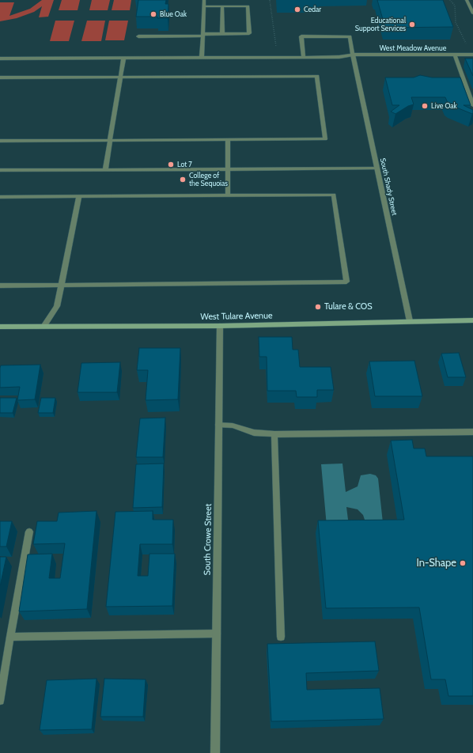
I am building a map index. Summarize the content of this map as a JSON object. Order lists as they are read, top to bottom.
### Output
{
  "streets": {
    "street": [
      "West Meadow Avenue",
      "South Shady Street",
      "West Tulare Avenue",
      "South Crowe Street"
    ]
  },
  "crossings": [
    ["West Meadow Avenue", "South Shady Street"],
    ["South Shady Street", "West Tulare Avenue"],
    ["West Tulare Avenue", "South Crowe Street"]
  ],
  "places": [
    "Cedar",
    "Blue Oak",
    "Educational Support Services",
    "Live Oak",
    "Lot 7",
    "College of the Sequoias",
    "Tulare & COS",
    "In-Shape"
  ]
}
